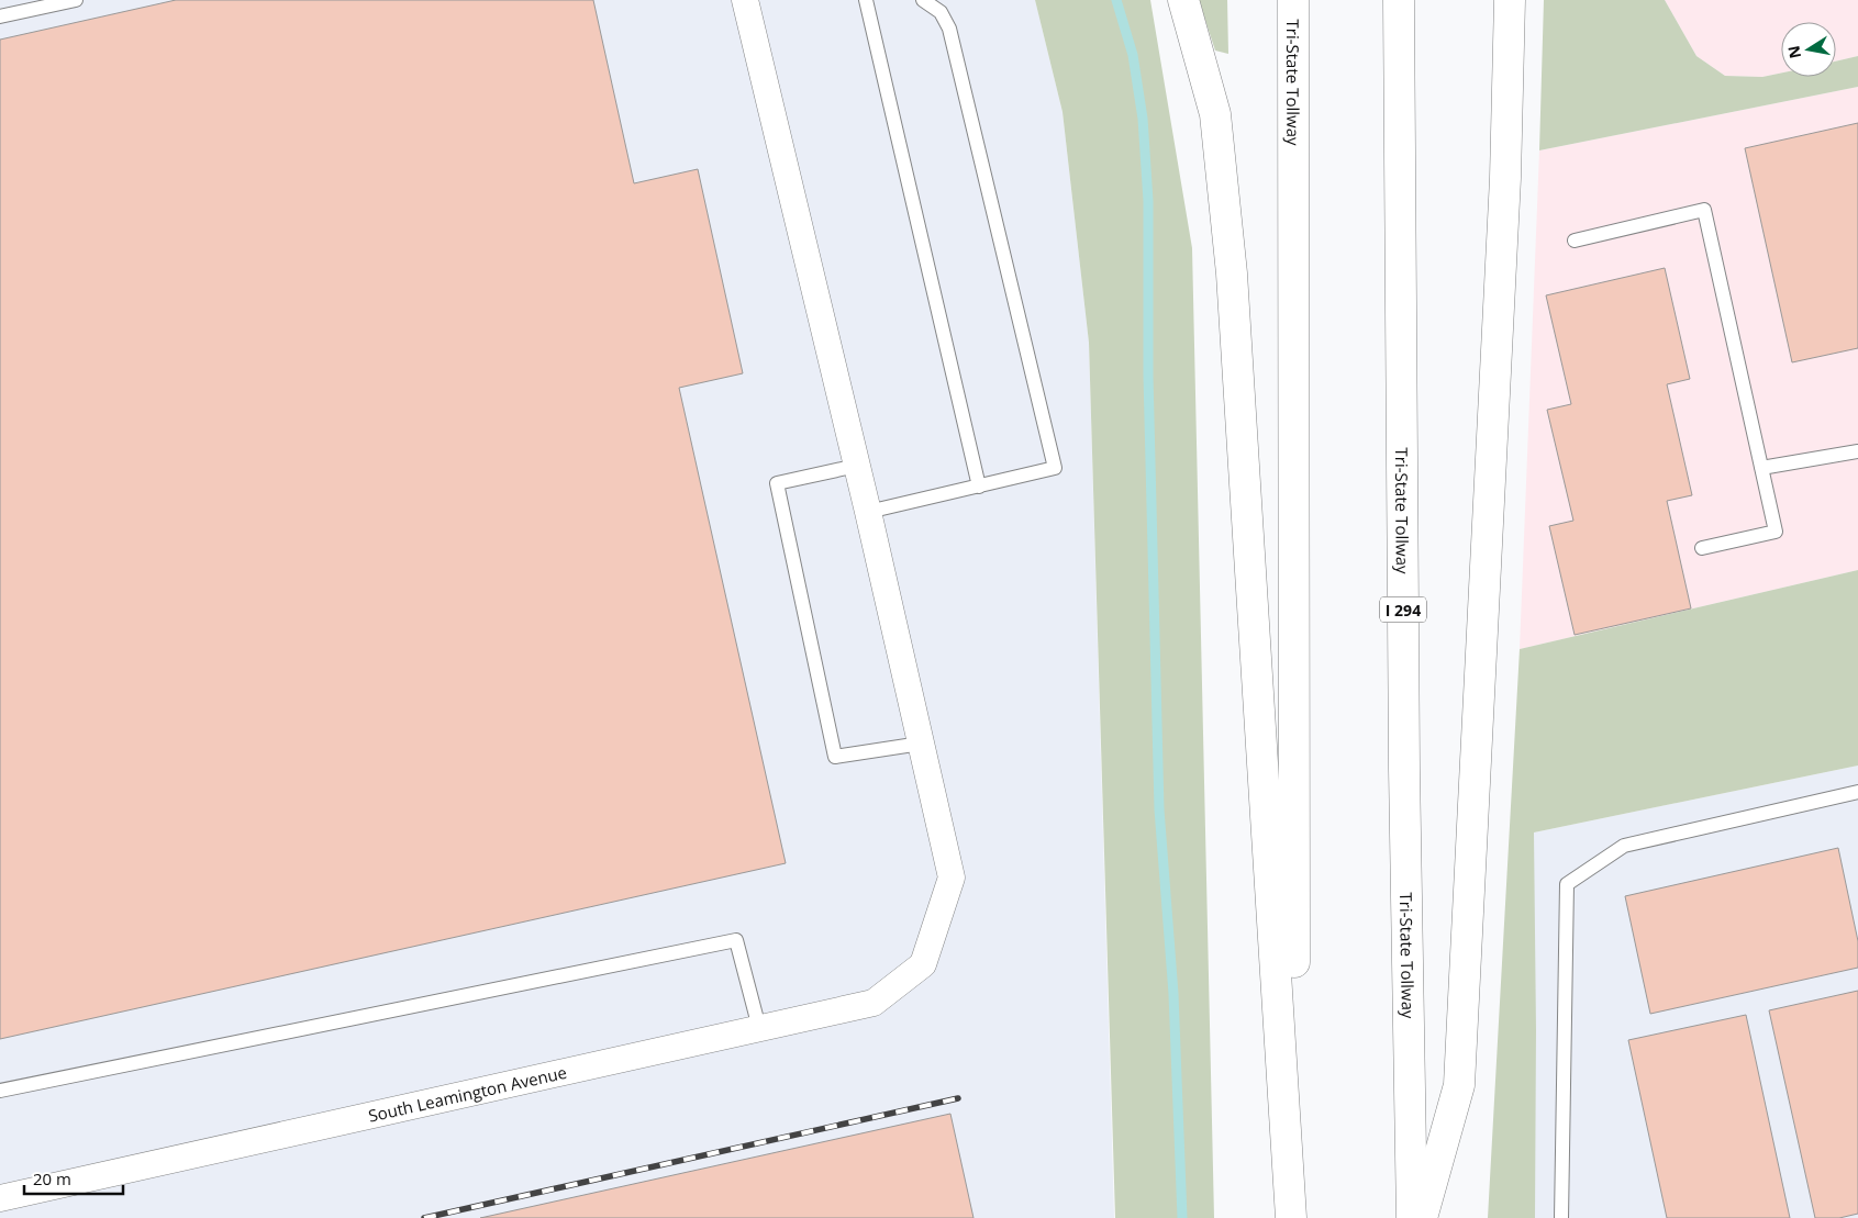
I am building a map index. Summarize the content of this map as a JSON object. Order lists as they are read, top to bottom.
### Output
{
  "streets": {
    "highway": ["Tri-State Tollway", "I 294"],
    "street": ["South Leamington Avenue"]
  },
  "scale_bar": "20 m",
  "north": "left"
}
